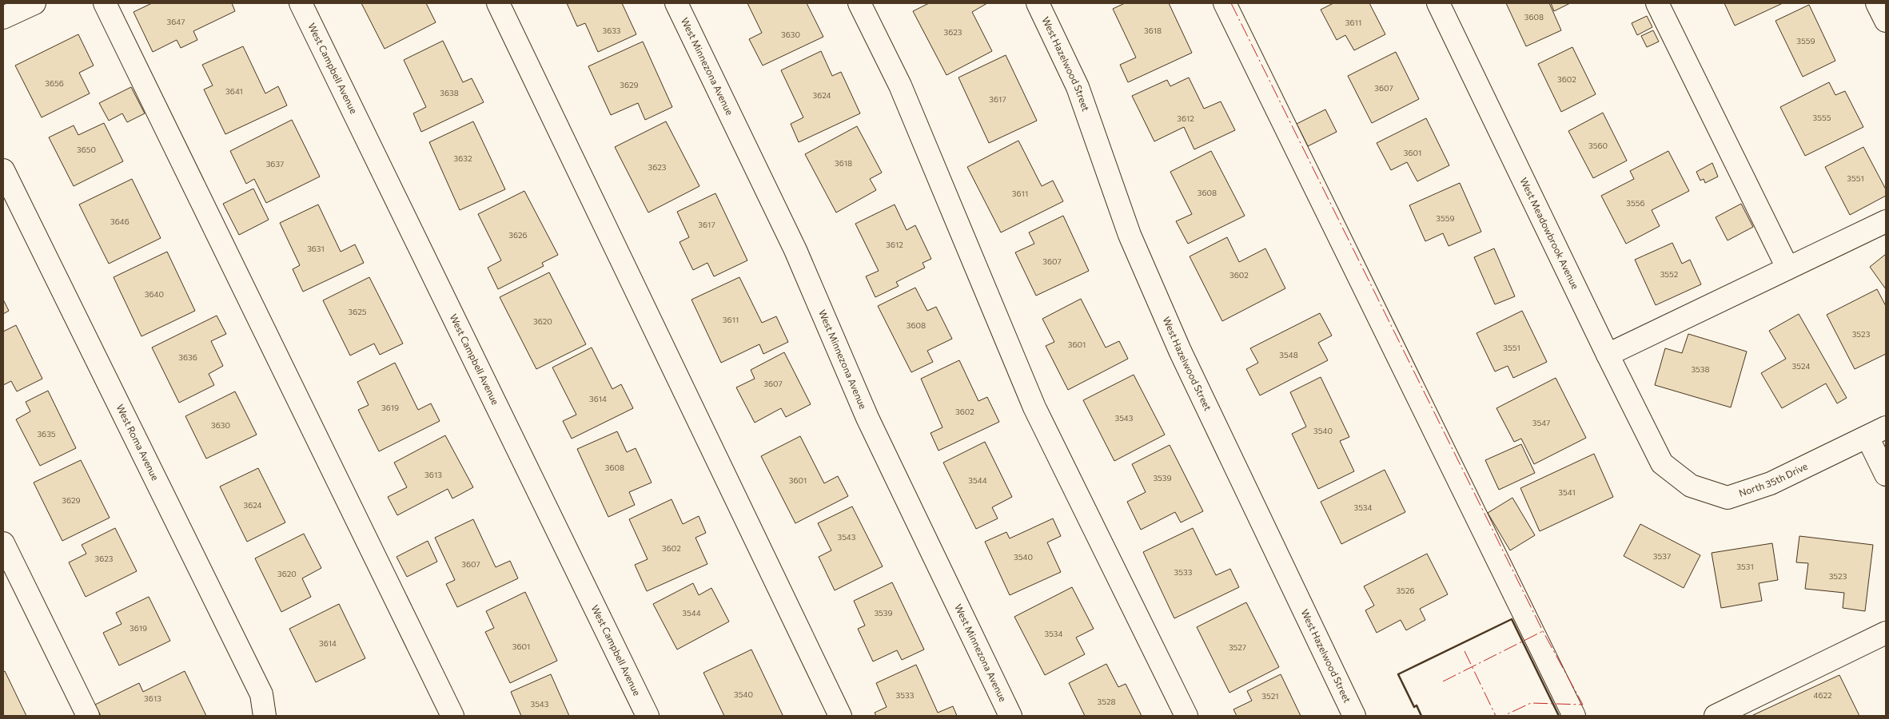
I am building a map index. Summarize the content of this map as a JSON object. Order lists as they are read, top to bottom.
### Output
{
  "streets": {
    "street": [
      "West Hazelwood Street",
      "West Minnezona Avenue",
      "West Campbell Avenue",
      "West Meadowbrook Avenue",
      "West Roma Avenue",
      "North 35th Drive"
    ]
  },
  "crossings": [
    ["West Meadowbrook Avenue", "North 35th Drive"]
  ],
  "house_numbers": [
    "3608",
    "3647",
    "3611",
    "3633",
    "3618",
    "3623",
    "3630",
    "3559",
    "3602",
    "3656",
    "3629",
    "3607",
    "3641",
    "3638",
    "3624",
    "3617",
    "3555",
    "3612",
    "3560",
    "3650",
    "3601",
    "3632",
    "3618",
    "3637",
    "3623",
    "3551",
    "3608",
    "3611",
    "3556",
    "3559",
    "3646",
    "3617",
    "3626",
    "3612",
    "3631",
    "3607",
    "3552",
    "3602",
    "3640",
    "3625",
    "3611",
    "3620",
    "3608",
    "3523",
    "3601",
    "3551",
    "3548",
    "3636",
    "3524",
    "3538",
    "3607",
    "3614",
    "3619",
    "3602",
    "3543",
    "3547",
    "3630",
    "3540",
    "3635",
    "3608",
    "3613",
    "3539",
    "3601",
    "3544",
    "3541",
    "3629",
    "3624",
    "3534",
    "3543",
    "3602",
    "3537",
    "3540",
    "3623",
    "3607",
    "3531",
    "3533",
    "3620",
    "3523",
    "3526",
    "3544",
    "3539",
    "3619",
    "3534",
    "3614",
    "3601",
    "3527",
    "3540",
    "3533",
    "4622",
    "3521",
    "3613",
    "3528",
    "3543"
  ]
}
